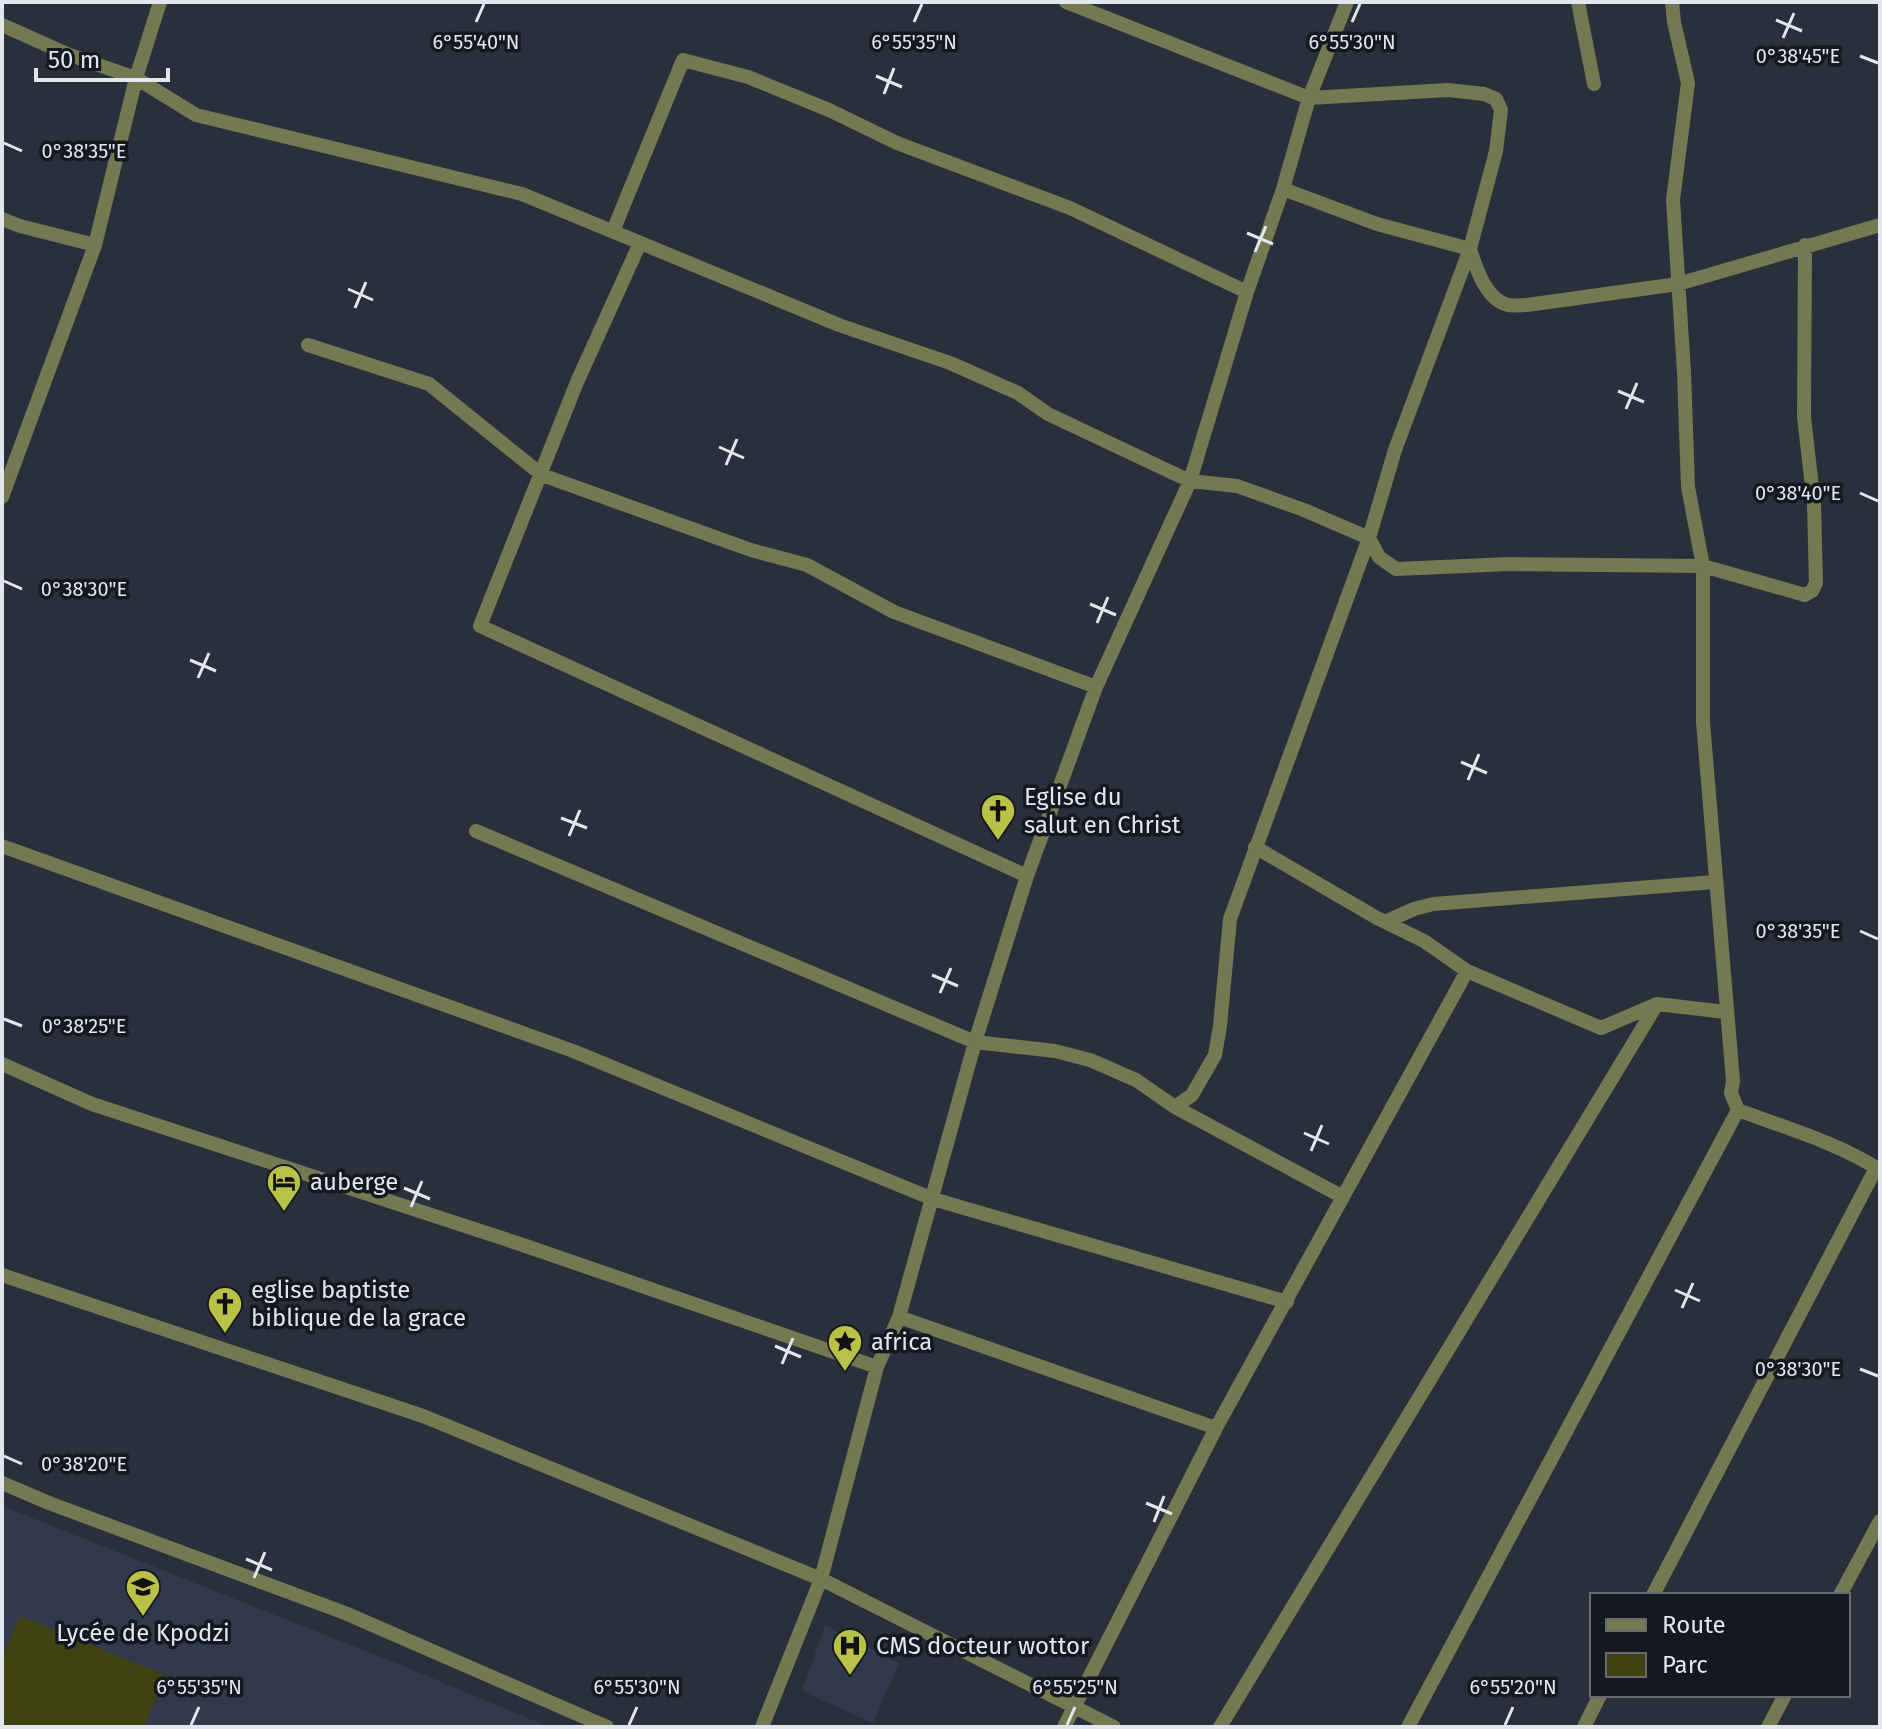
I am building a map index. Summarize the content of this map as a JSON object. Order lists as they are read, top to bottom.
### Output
{
  "places": {
    "church": ["Eglise du salut en Christ", "eglise baptiste biblique de la grace"],
    "hotel": ["auberge"],
    "place": ["africa"],
    "school or university": ["Lycée de Kpodzi"],
    "hospital": ["CMS docteur wottor"]
  },
  "legend": ["Route", "Parc"],
  "scale_bar": "50 m",
  "coordinates": [
    "6°55'40\"N",
    "6°55'35\"N",
    "6°55'30\"N",
    "0°38'45\"E",
    "0°38'35\"E",
    "0°38'40\"E",
    "0°38'30\"E",
    "0°38'25\"E",
    "0°38'20\"E",
    "6°55'25\"N",
    "6°55'20\"N"
  ]
}
